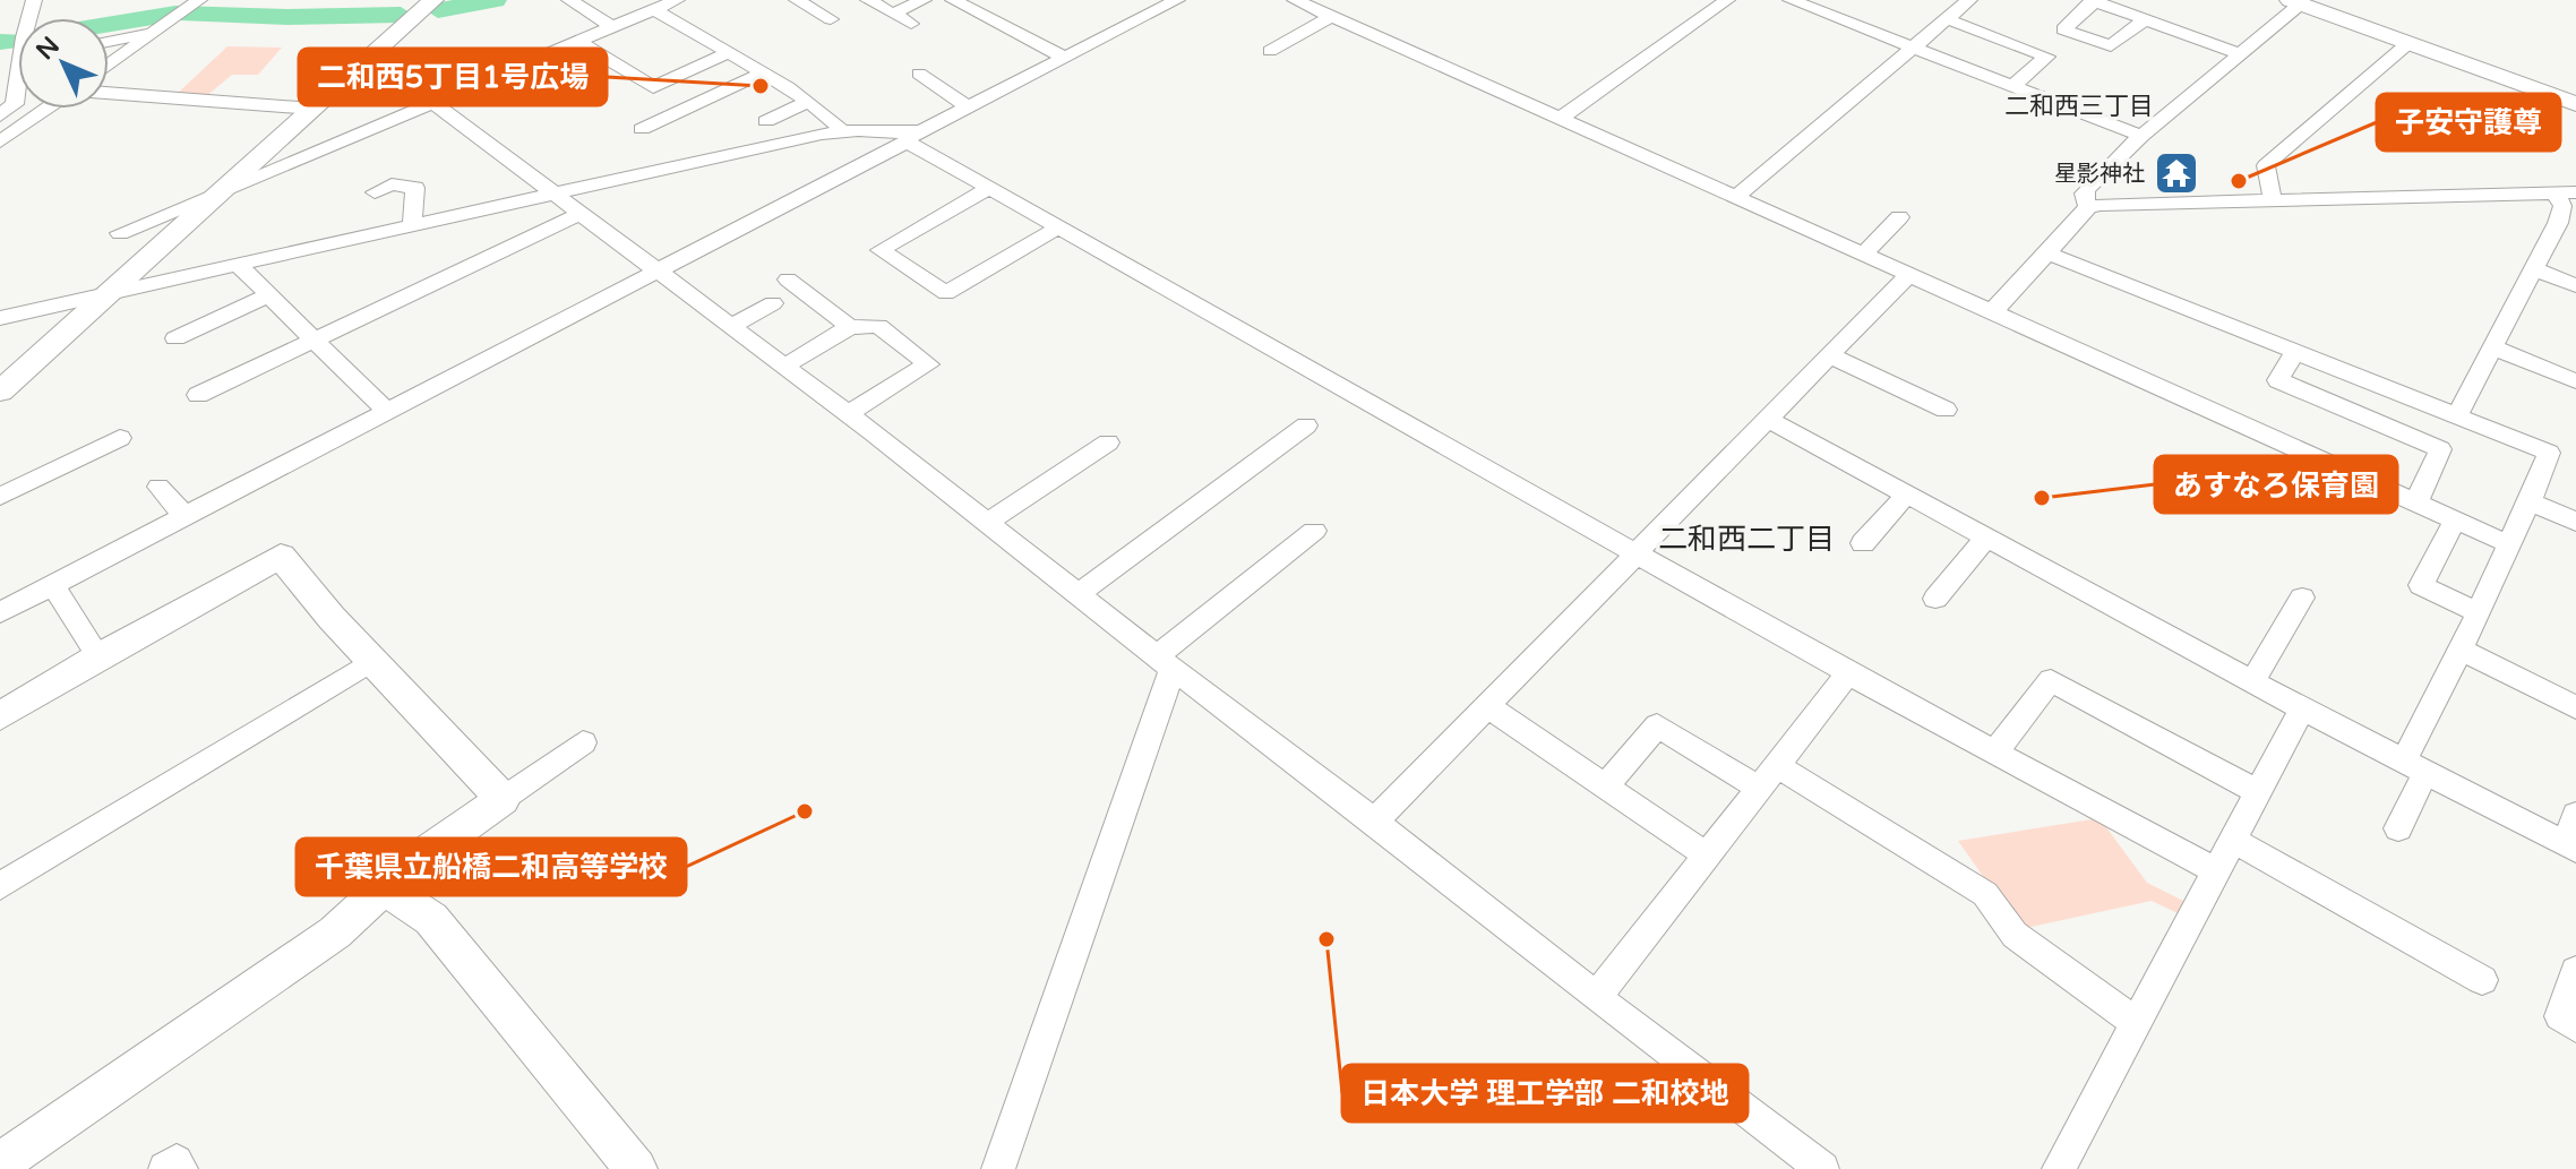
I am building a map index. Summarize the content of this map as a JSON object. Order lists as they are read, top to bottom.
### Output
{
  "districts": ["二和西三丁目", "二和西二丁目"],
  "places": {
    "other": [
      "二和西5丁目1号広場",
      "子安守護尊",
      "あすなろ保育園",
      "千葉県立船橋二和高等学校",
      "日本大学 理工学部 二和校地"
    ],
    "temple": ["星影神社"]
  },
  "north": "top left"
}
